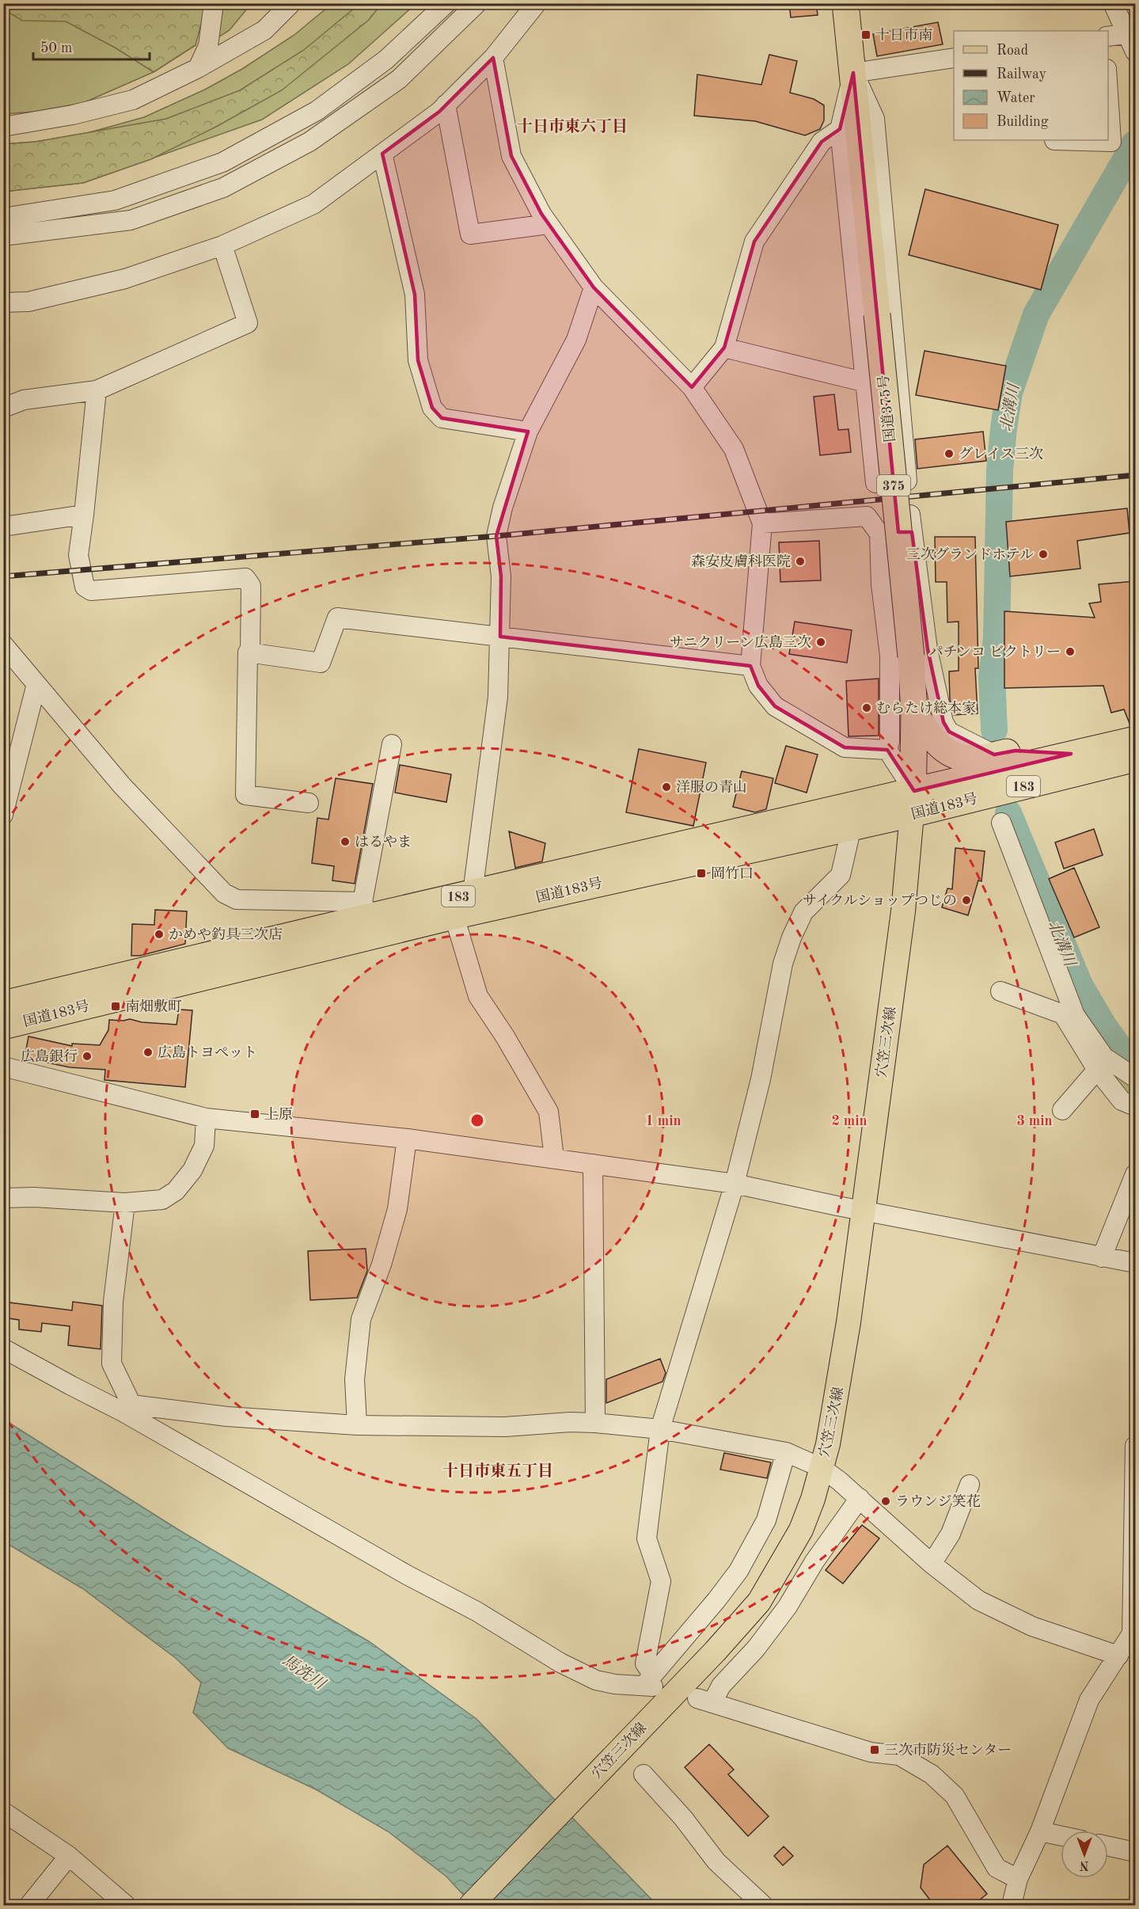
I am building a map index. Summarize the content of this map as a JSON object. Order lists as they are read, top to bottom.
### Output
{
  "streets": {
    "highway": [
      "国道375号",
      "375",
      "183",
      "国道183号"
    ],
    "main road": ["穴笠三次線"]
  },
  "crossings": [
    ["国道375号", "国道183号"],
    ["国道375号", "穴笠三次線"],
    ["国道183号", "穴笠三次線"]
  ],
  "districts": ["十日市東六丁目", "十日市東五丁目"],
  "water": ["北溝川", "馬洗川"],
  "places": {
    "transit": [
      "十日市南",
      "岡竹口",
      "南畑敷町",
      "上原",
      "三次市防災センター"
    ],
    "other": [
      "グレイス三次",
      "三次グランドホテル",
      "森安皮膚科医院",
      "サニクリーン広島三次",
      "パチンコ ビクトリー",
      "むらたけ総本家",
      "洋服の青山",
      "はるやま",
      "サイクルショップつじの",
      "かめや釣具三次店",
      "広島トヨペット",
      "広島銀行",
      "ラウンジ笑花"
    ]
  },
  "legend": [
    "Road",
    "Railway",
    "Water",
    "Building"
  ],
  "scale_bar": "50 m",
  "north": "bottom",
  "rings": ["1 min", "2 min", "3 min"]
}
